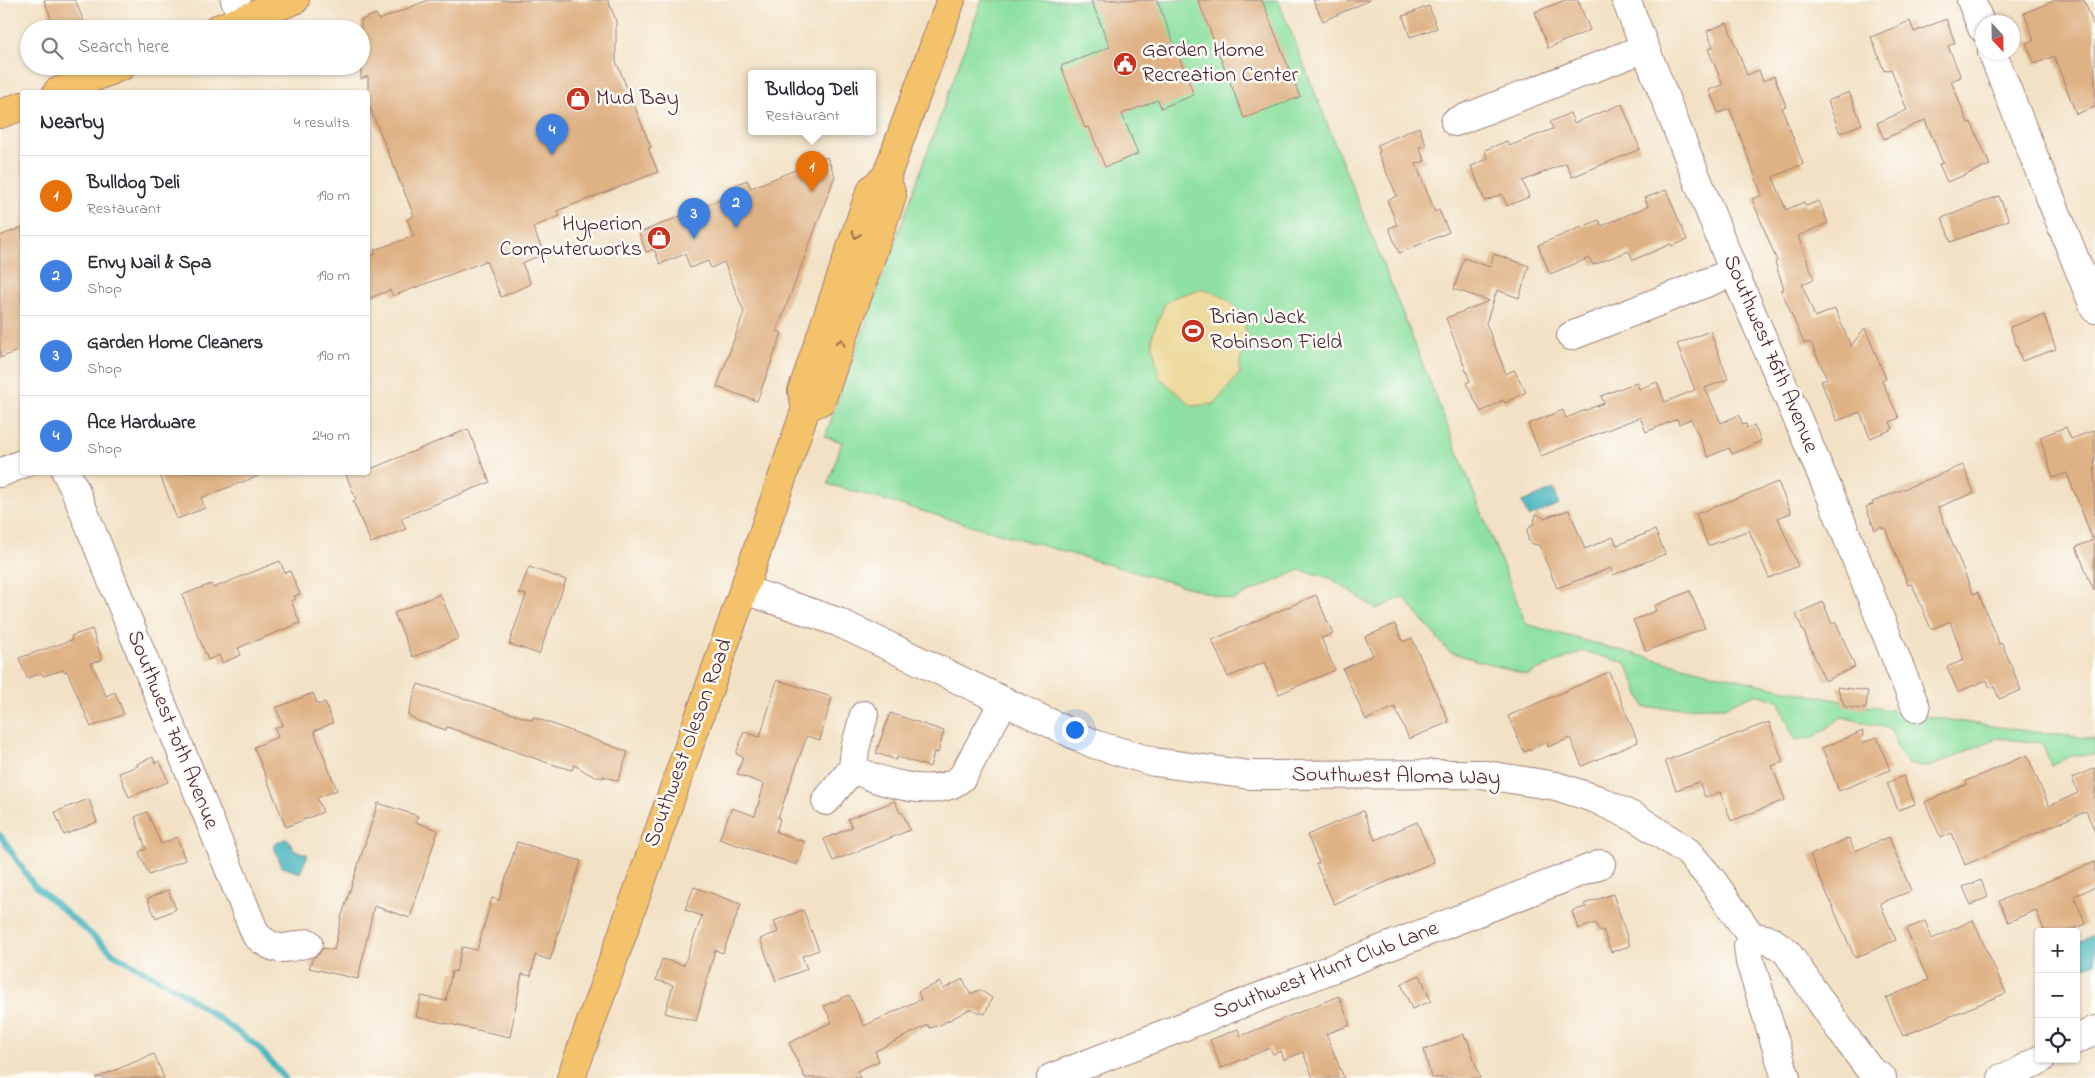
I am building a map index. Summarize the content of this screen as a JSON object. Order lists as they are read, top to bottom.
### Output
{
  "streets": {
    "main road": ["Southwest Oleson Road"],
    "street": [
      "Southwest 76th Avenue",
      "Southwest 70th Avenue",
      "Southwest Aloma Way",
      "Southwest Hunt Club Lane"
    ]
  },
  "crossings": [
    ["Southwest Oleson Road", "Southwest Aloma Way"]
  ],
  "places": {
    "public building": ["Garden Home Recreation Center"],
    "shop": ["Mud Bay", "Hyperion Computerworks"],
    "sports": ["Brian Jack Robinson Field"]
  },
  "north": "bottom",
  "page": {
    "search": "Search here",
    "popup": ["Bulldog Deli", "Restaurant"],
    "heading": ["Nearby", "4 results"],
    "pins": [
      "4",
      "1",
      "2",
      "3"
    ],
    "list": [
      {
        "mark": "1",
        "name": "Bulldog Deli",
        "note": "Restaurant",
        "value": "190 m"
      },
      {
        "mark": "2",
        "name": "Envy Nail & Spa",
        "note": "Shop",
        "value": "190 m"
      },
      {
        "mark": "3",
        "name": "Garden Home Cleaners",
        "note": "Shop",
        "value": "190 m"
      },
      {
        "mark": "4",
        "name": "Ace Hardware",
        "note": "Shop",
        "value": "240 m"
      }
    ],
    "map_buttons": ["+", "−"]
  }
}
